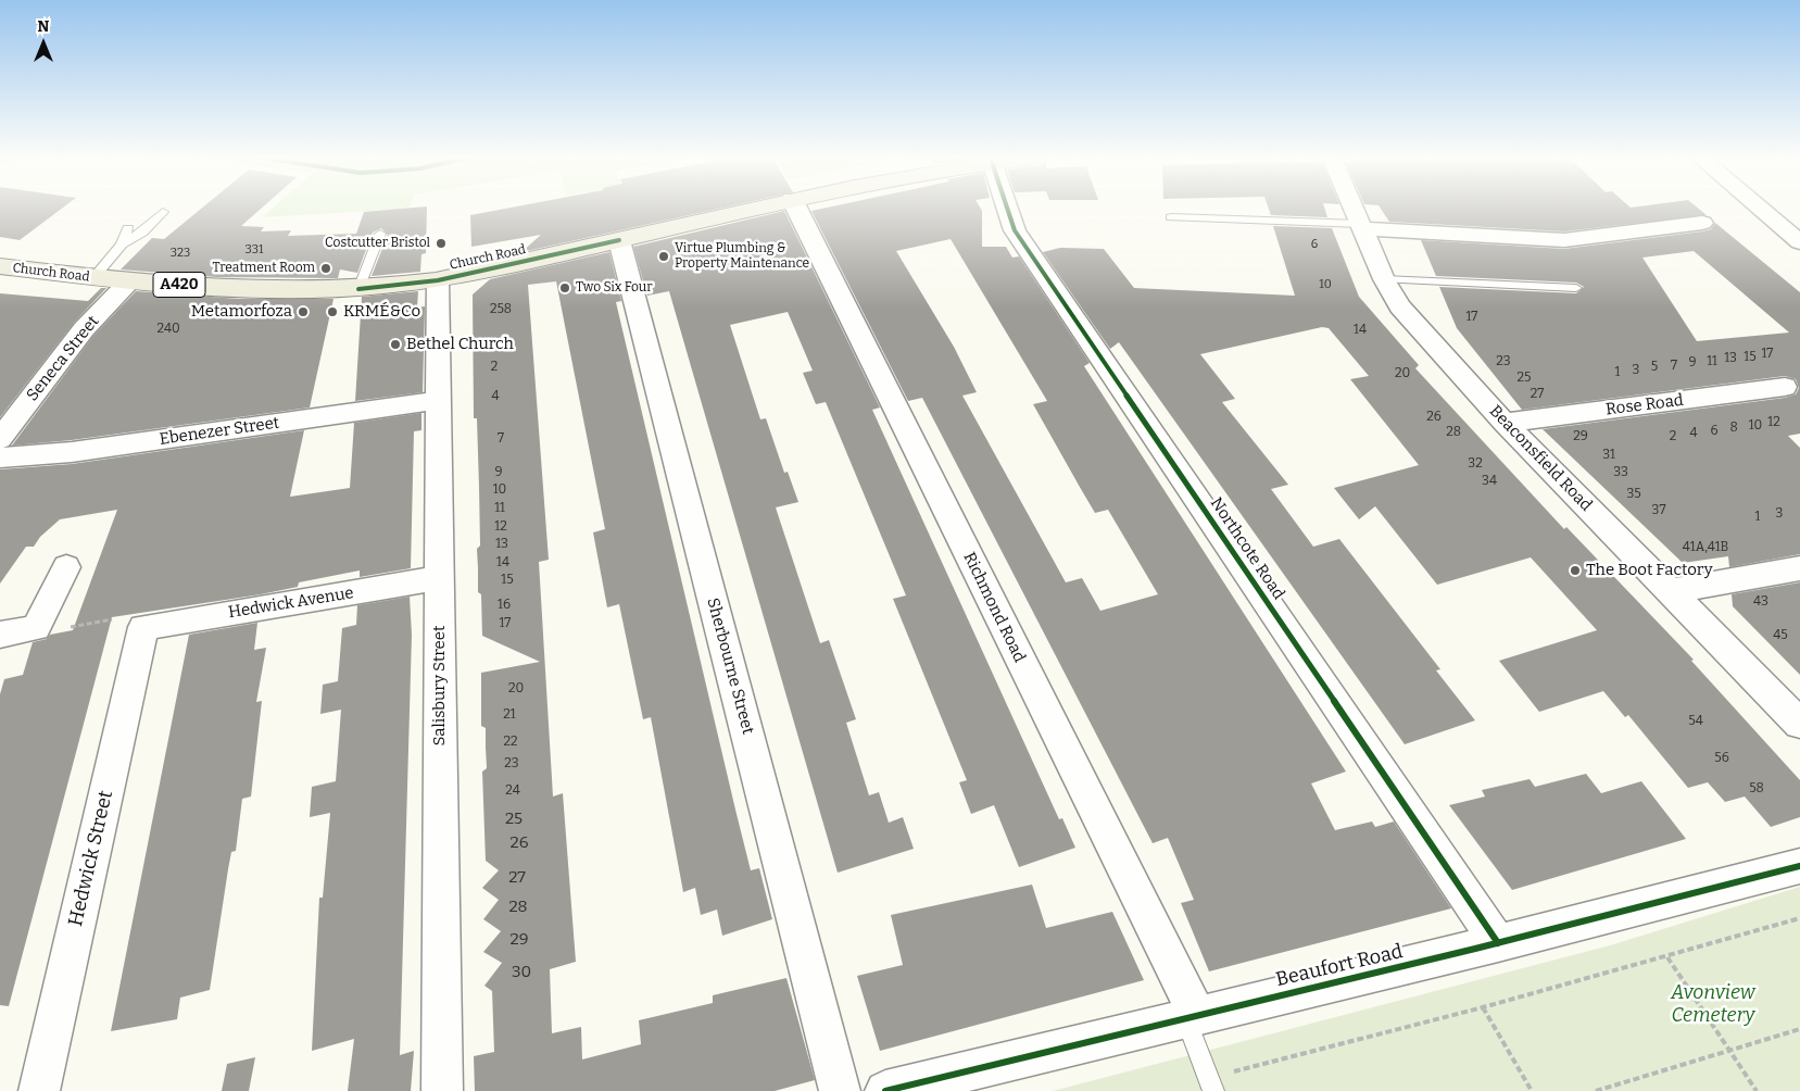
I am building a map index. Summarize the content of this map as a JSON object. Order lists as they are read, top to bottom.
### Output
{
  "streets": {
    "main road": ["Church Road", "A420"],
    "street": [
      "Seneca Street",
      "Rose Road",
      "Ebenezer Street",
      "Beaconsfield Road",
      "Northcote Road",
      "Hedwick Avenue",
      "Richmond Road",
      "Sherbourne Street",
      "Salisbury Street",
      "Hedwick Street",
      "Beaufort Road"
    ]
  },
  "crossings": [
    ["Church Road", "Seneca Street"],
    ["Church Road", "Sherbourne Street"],
    ["Church Road", "Salisbury Street"],
    ["Rose Road", "Beaconsfield Road"],
    ["Ebenezer Street", "Salisbury Street"],
    ["Northcote Road", "Beaufort Road"],
    ["Hedwick Avenue", "Salisbury Street"],
    ["Hedwick Avenue", "Hedwick Street"],
    ["Richmond Road", "Beaufort Road"]
  ],
  "parks": ["Avonview Cemetery"],
  "places": [
    "Costcutter Bristol",
    "Virtue Plumbing & Property Maintenance",
    "Treatment Room",
    "Two Six Four",
    "Metamorfoza",
    "KRMÉ&Co",
    "Bethel Church",
    "The Boot Factory"
  ],
  "house_numbers": [
    "6",
    "331",
    "323",
    "10",
    "258",
    "17",
    "240",
    "14",
    "17",
    "15",
    "13",
    "23",
    "11",
    "9",
    "7",
    "2",
    "5",
    "3",
    "1",
    "20",
    "25",
    "27",
    "4",
    "26",
    "12",
    "10",
    "8",
    "6",
    "28",
    "4",
    "29",
    "2",
    "7",
    "31",
    "32",
    "9",
    "33",
    "34",
    "10",
    "35",
    "11",
    "37",
    "3",
    "1",
    "12",
    "13",
    "41A,41B",
    "14",
    "15",
    "43",
    "16",
    "17",
    "45",
    "20",
    "21",
    "54",
    "22",
    "56",
    "23",
    "58",
    "24",
    "25",
    "26",
    "27",
    "28",
    "29",
    "30"
  ],
  "north": "top"
}
